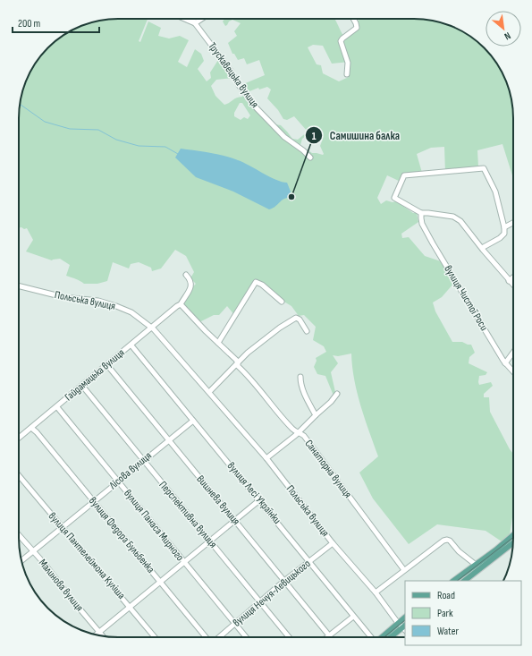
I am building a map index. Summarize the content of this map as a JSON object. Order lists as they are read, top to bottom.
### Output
{
  "streets": {
    "street": [
      "Трускавецька вулиця",
      "вулиця Чистої Роси",
      "Польська вулиця",
      "Гайдамацька вулиця",
      "Санаторна вулиця",
      "Лісова вулиця",
      "вулиця Лесі Українки",
      "Вишнева вулиця",
      "Перспективна вулиця",
      "вулиця Панаса Мирного",
      "вулиця Федора Бульбенка",
      "вулиця Пантелеймона Куліша",
      "Малинова вулиця",
      "вулиця Нечуя-Левицького"
    ]
  },
  "crossings": [
    ["Польська вулиця", "Гайдамацька вулиця"],
    ["Польська вулиця", "вулиця Нечуя-Левицького"],
    ["Гайдамацька вулиця", "Санаторна вулиця"],
    ["Гайдамацька вулиця", "вулиця Лесі Українки"],
    ["Гайдамацька вулиця", "Вишнева вулиця"],
    ["Гайдамацька вулиця", "Перспективна вулиця"],
    ["Гайдамацька вулиця", "вулиця Панаса Мирного"],
    ["Гайдамацька вулиця", "вулиця Федора Бульбенка"],
    ["Лісова вулиця", "вулиця Лесі Українки"],
    ["Лісова вулиця", "Вишнева вулиця"],
    ["Лісова вулиця", "Перспективна вулиця"],
    ["Лісова вулиця", "вулиця Панаса Мирного"],
    ["Лісова вулиця", "вулиця Федора Бульбенка"],
    ["Лісова вулиця", "вулиця Пантелеймона Куліша"],
    ["Лісова вулиця", "Малинова вулиця"],
    ["вулиця Лесі Українки", "вулиця Нечуя-Левицького"],
    ["Вишнева вулиця", "вулиця Нечуя-Левицького"],
    ["Перспективна вулиця", "вулиця Нечуя-Левицького"],
    ["вулиця Панаса Мирного", "вулиця Нечуя-Левицького"]
  ],
  "places": ["Самишина балка"],
  "legend": ["Road", "Park", "Water"],
  "scale_bar": "200 m",
  "north": "bottom right"
}
